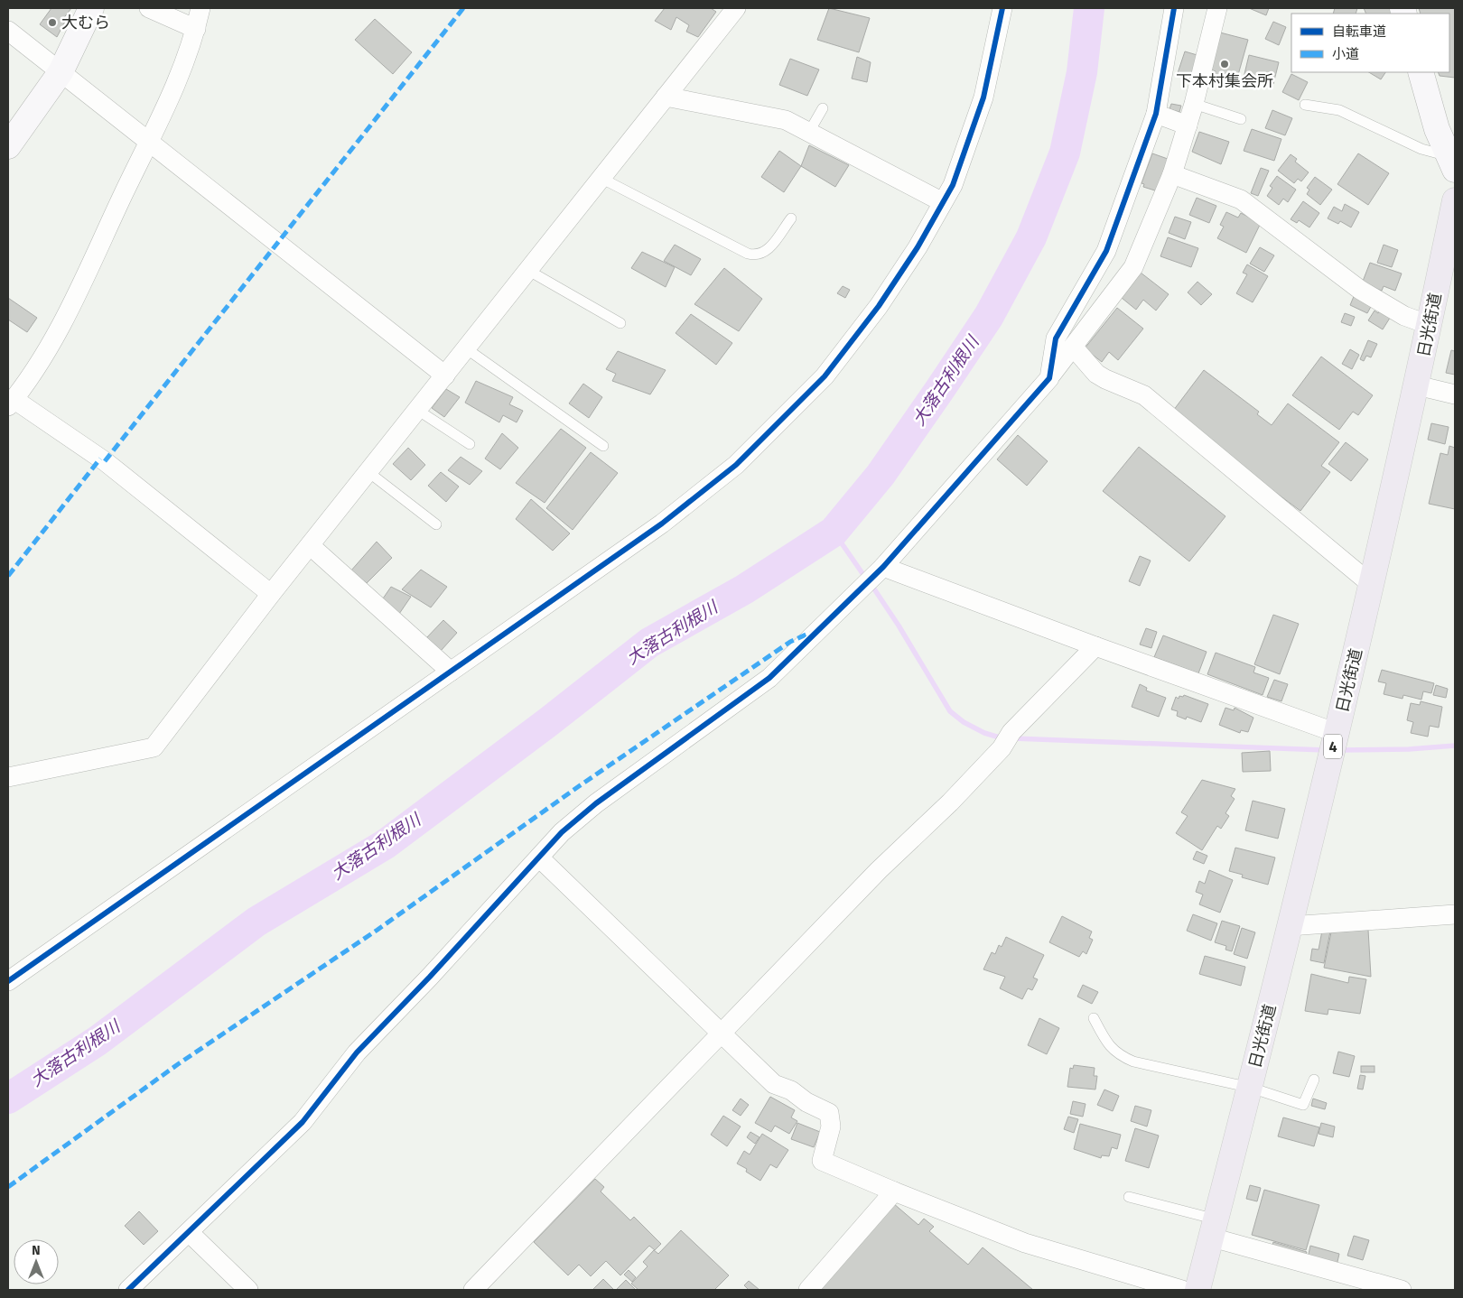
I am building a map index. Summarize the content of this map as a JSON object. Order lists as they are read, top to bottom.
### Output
{
  "streets": {
    "highway": ["日光街道", "4"]
  },
  "water": ["大落古利根川"],
  "places": ["大むら", "下本村集会所"],
  "legend": ["自転車道", "小道"],
  "north": "top"
}
